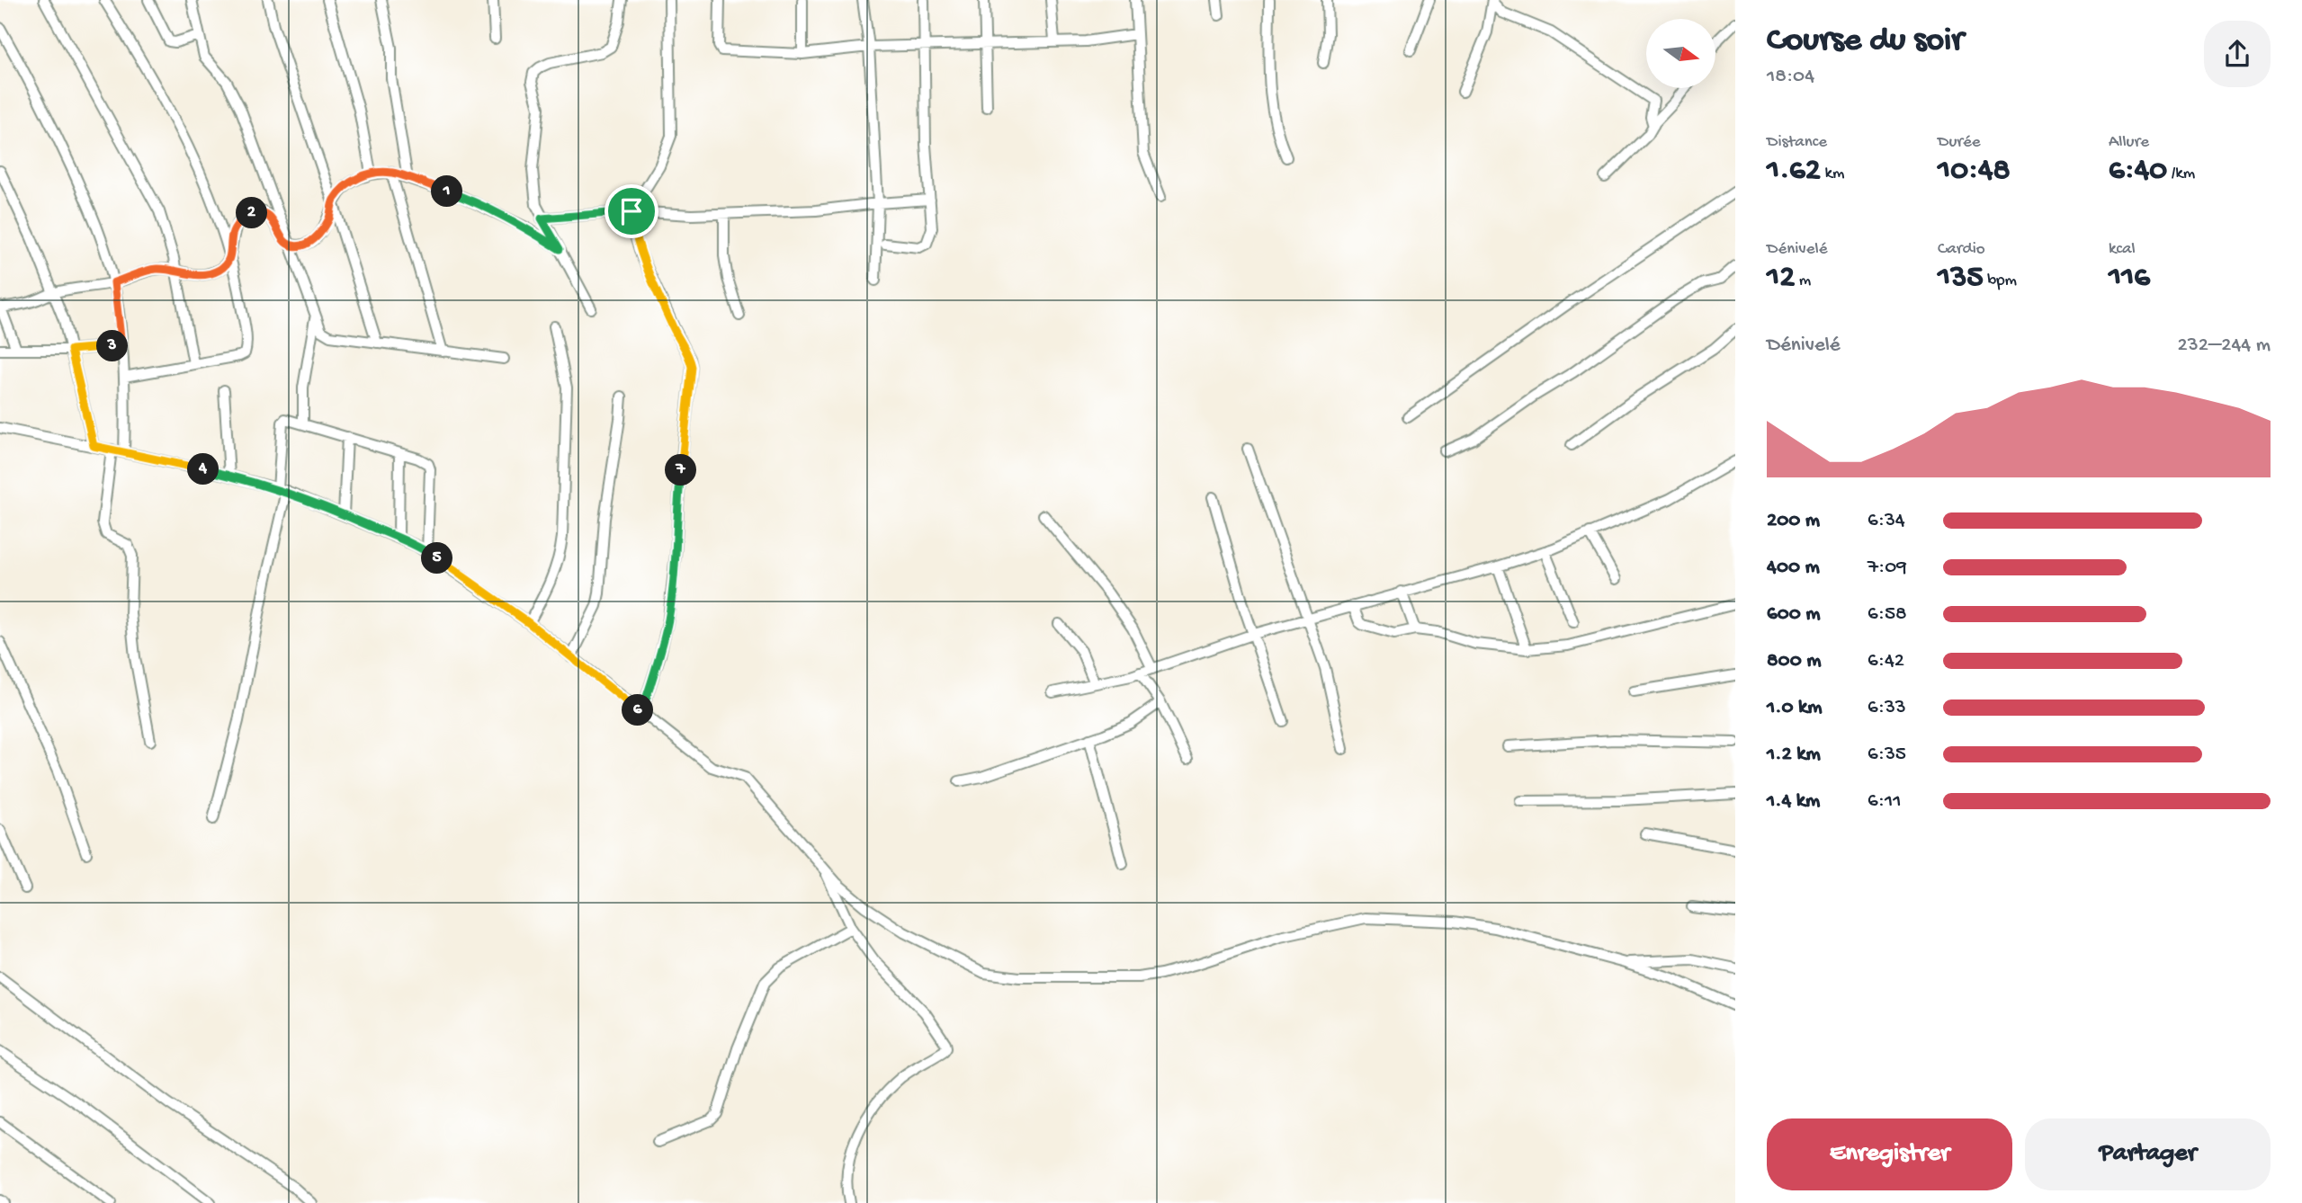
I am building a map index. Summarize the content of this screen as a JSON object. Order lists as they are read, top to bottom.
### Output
{
  "north": "right",
  "page": {
    "heading": ["Course du soir", "18:04"],
    "stats": [
      ["Distance", "1.62 km"],
      ["Durée", "10:48"],
      ["Allure", "6:40 /km"],
      ["Dénivelé", "12 m"],
      ["Cardio", "135 bpm"],
      ["kcal", "116"]
    ],
    "pins": [
      "1",
      "2",
      "3",
      "4",
      "7",
      "5",
      "6"
    ],
    "chart": ["Dénivelé", "232–244 m"],
    "list": [
      {
        "name": "200 m",
        "note": "6:34"
      },
      {
        "name": "400 m",
        "note": "7:09"
      },
      {
        "name": "600 m",
        "note": "6:58"
      },
      {
        "name": "800 m",
        "note": "6:42"
      },
      {
        "name": "1.0 km",
        "note": "6:33"
      },
      {
        "name": "1.2 km",
        "note": "6:35"
      },
      {
        "name": "1.4 km",
        "note": "6:11"
      }
    ],
    "buttons": ["Enregistrer", "Partager"]
  }
}
